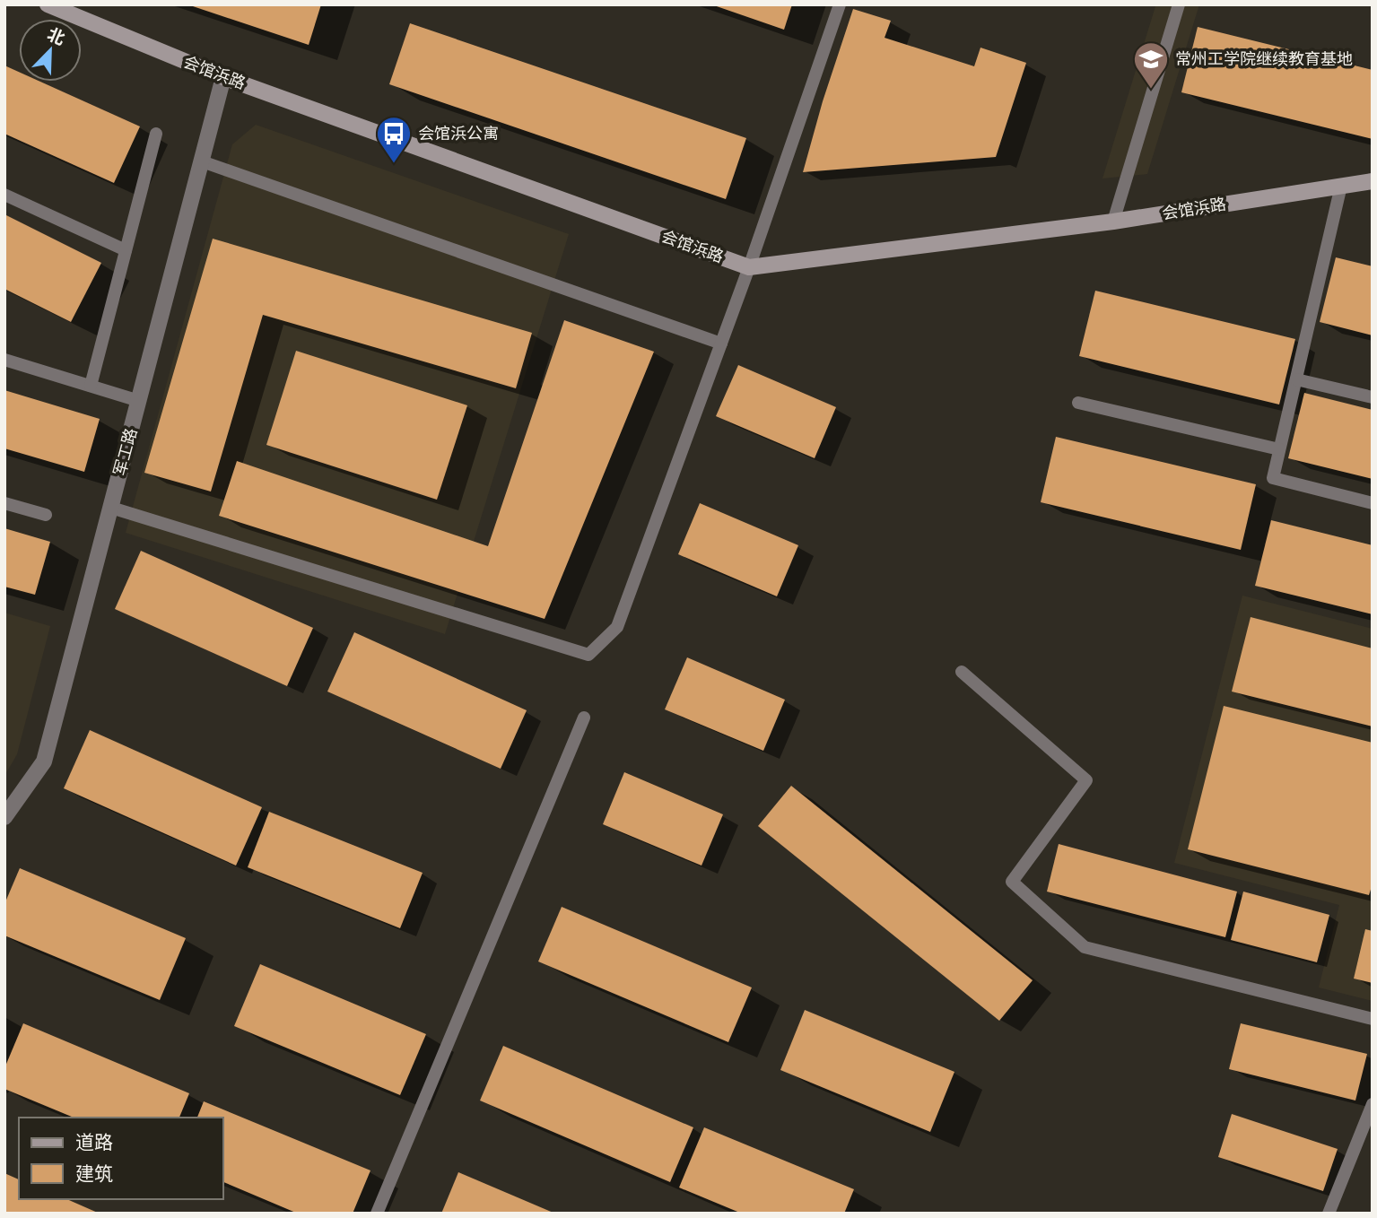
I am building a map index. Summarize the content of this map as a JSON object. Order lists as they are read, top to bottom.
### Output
{
  "streets": {
    "street": ["会馆浜路", "军工路"]
  },
  "crossings": [
    ["会馆浜路", "军工路"]
  ],
  "places": {
    "school or university": ["常州工学院继续教育基地"],
    "bus stop": ["会馆浜公寓"]
  },
  "legend": ["道路", "建筑"],
  "north": "top right"
}
